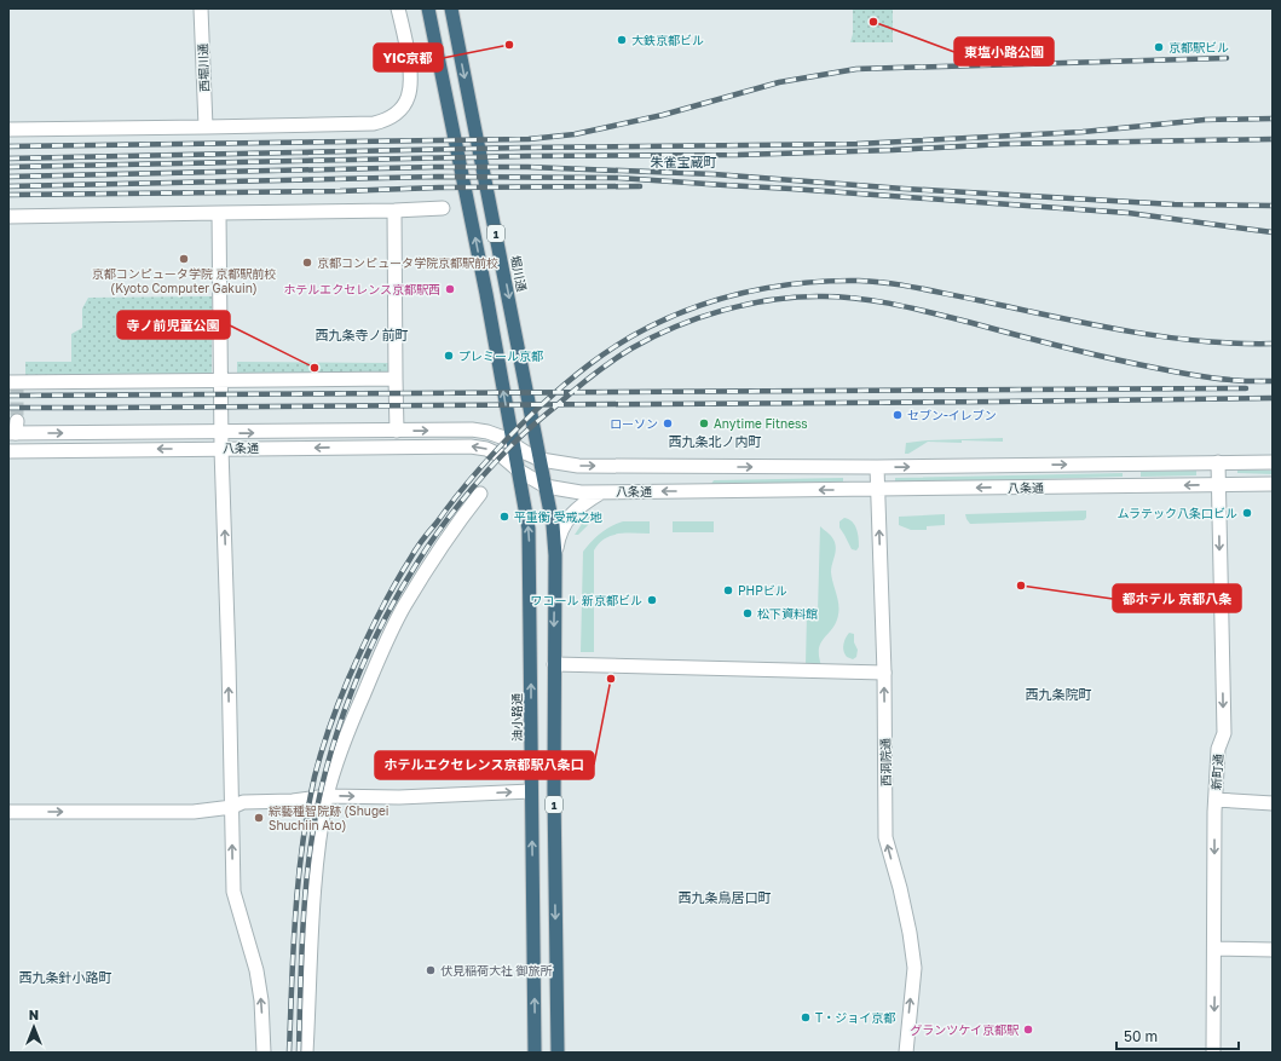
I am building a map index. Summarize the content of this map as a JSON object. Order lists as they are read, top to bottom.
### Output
{
  "streets": {
    "highway": ["1", "堀川通", "油小路通"],
    "street": [
      "西堀川通",
      "八条通",
      "西洞院通",
      "新町通"
    ]
  },
  "crossings": [
    ["1", "堀川通"],
    ["1", "八条通"],
    ["1", "油小路通"],
    ["堀川通", "八条通"],
    ["八条通", "油小路通"],
    ["八条通", "西洞院通"],
    ["八条通", "新町通"]
  ],
  "one_way": ["西洞院通", "新町通"],
  "districts": [
    "朱雀宝蔵町",
    "西九条寺ノ前町",
    "西九条北ノ内町",
    "西九条院町",
    "西九条鳥居口町",
    "西九条針小路町"
  ],
  "places": [
    "東塩小路公園",
    "大鉄京都ビル",
    "YIC京都",
    "京都駅ビル",
    "京都コンピュータ学院 京都駅前校 (Kyoto Computer Gakuin)",
    "京都コンピュータ学院京都駅前校",
    "ホテルエクセレンス京都駅西",
    "プレミール京都",
    "寺ノ前児童公園",
    "セブン-イレブン",
    "ローソン",
    "Anytime Fitness",
    "ムラテック八条口ビル",
    "平重衡 受戒之地",
    "都ホテル 京都八条",
    "PHPビル",
    "ワコール 新京都ビル",
    "松下資料館",
    "ホテルエクセレンス京都駅八条口",
    "綜藝種智院跡 (Shugei Shuchiin Ato)",
    "伏見稲荷大社 御旅所",
    "T・ジョイ京都",
    "グランツケイ京都駅"
  ],
  "scale_bar": "50 m",
  "north": "top"
}
